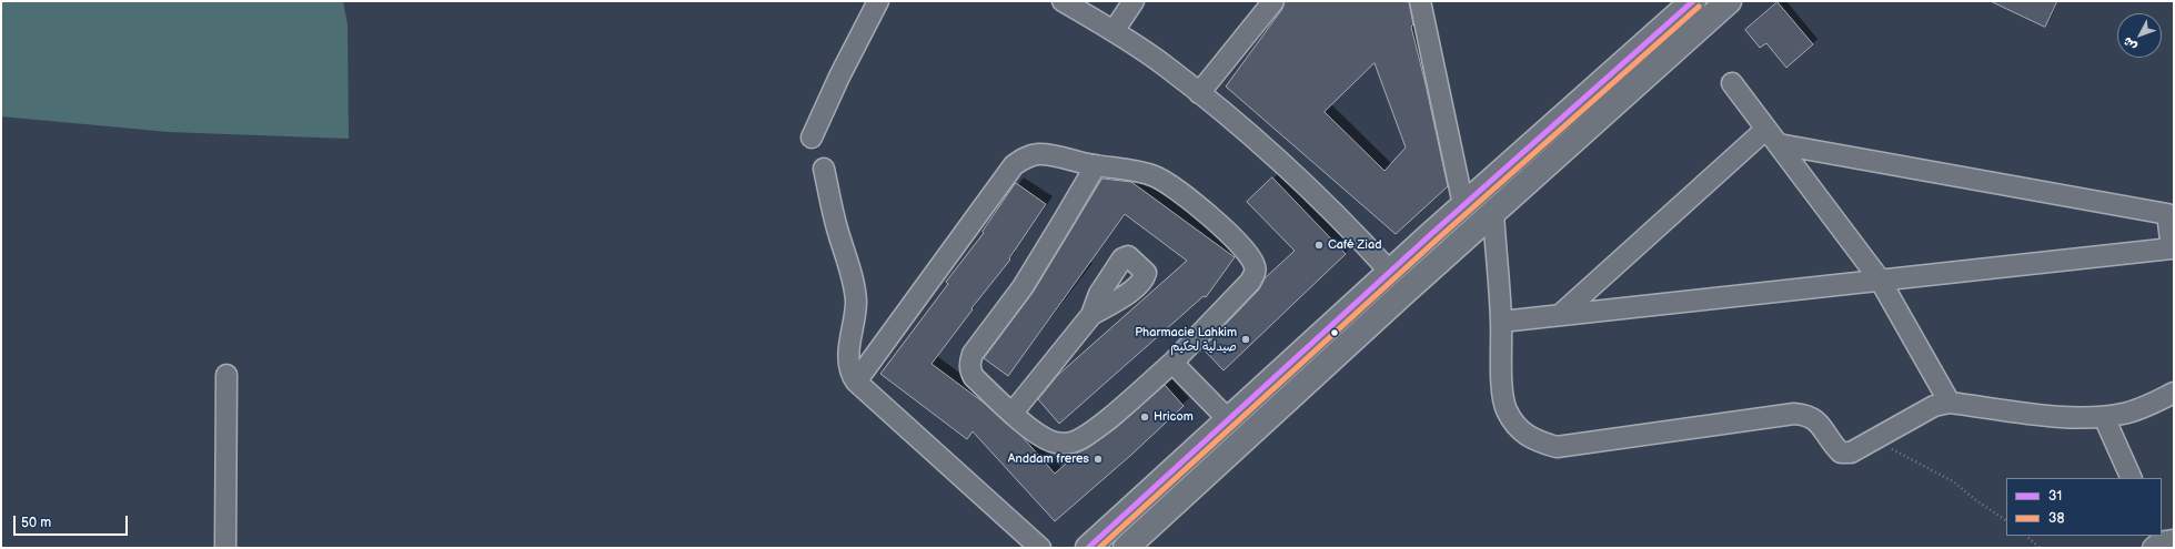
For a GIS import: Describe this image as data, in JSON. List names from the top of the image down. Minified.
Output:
{"places":["Café Ziad","Pharmacie Lahkim صيدلية لحكيم","Hricom","Anddam freres"],"lines":["transit line 31","transit line 38"],"legend":["31","38"],"scale_bar":"50 m","north":"bottom left"}
